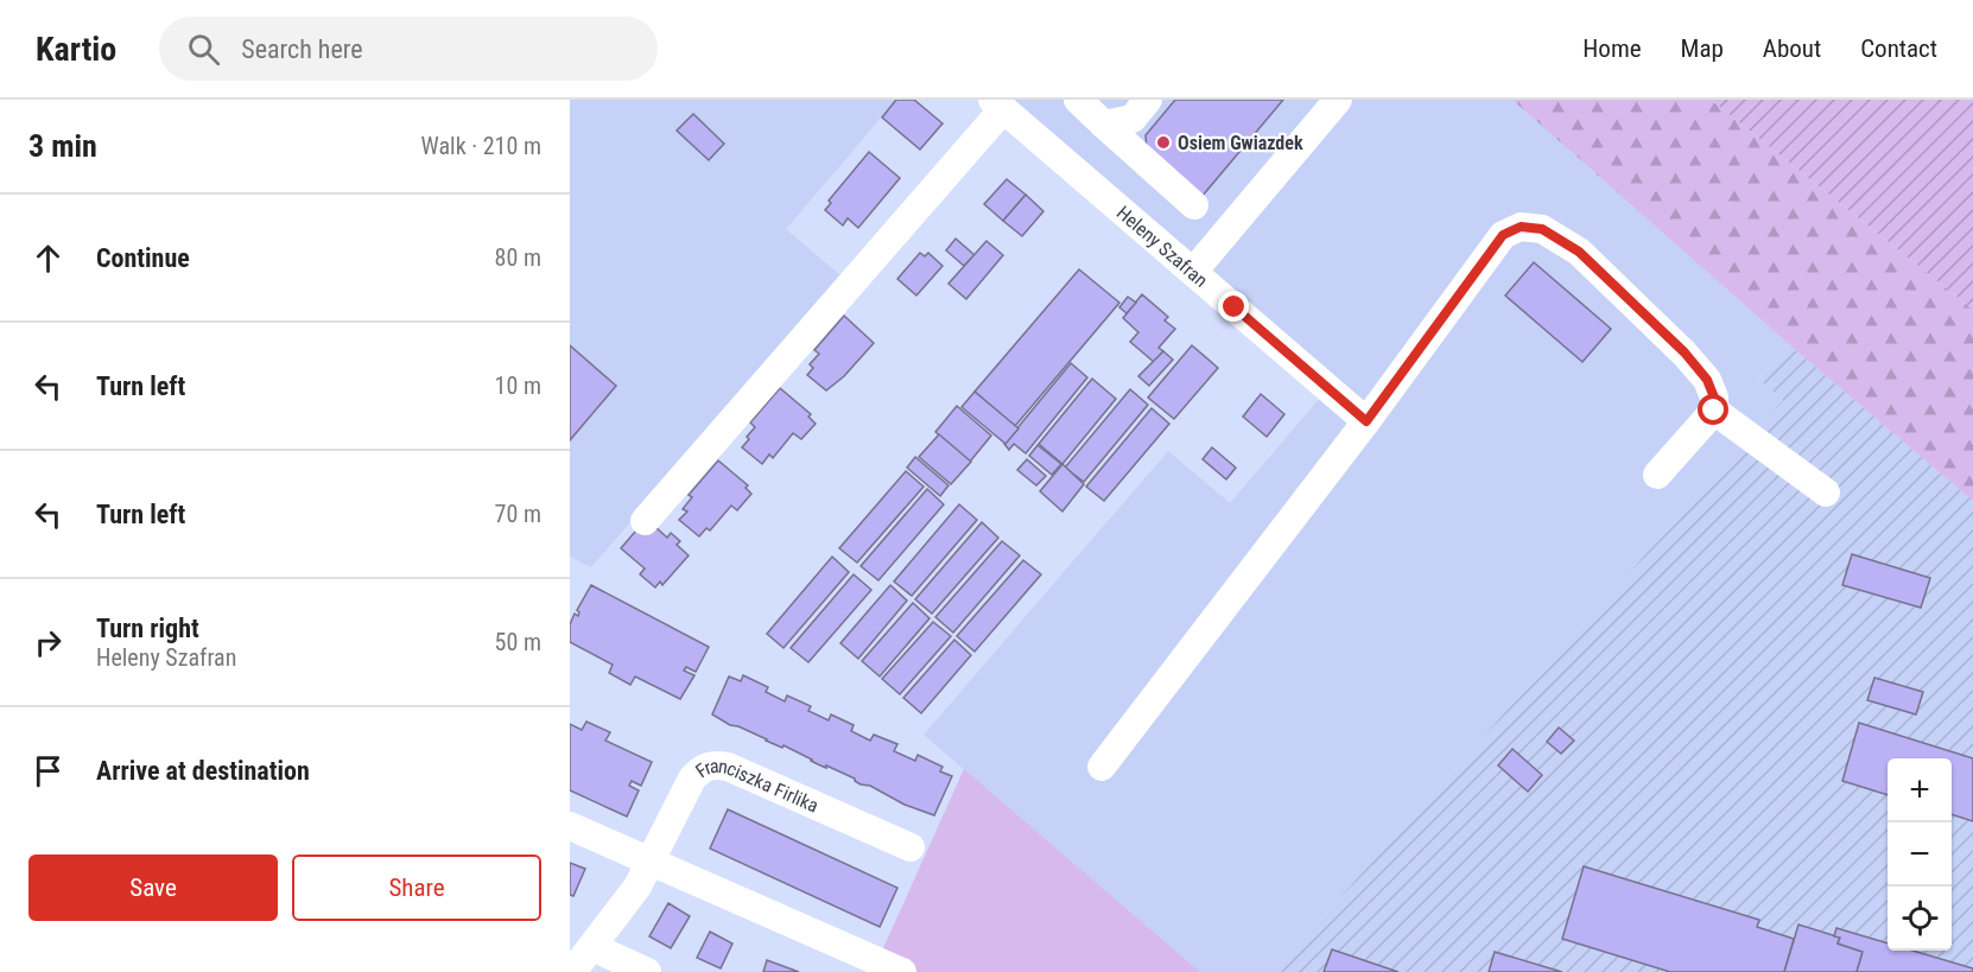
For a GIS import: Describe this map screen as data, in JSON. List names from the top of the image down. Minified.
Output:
{"streets":{"street":["Heleny Szafran","Franciszka Firlika"]},"places":["Osiem Gwiazdek"],"page":{"header":"Kartio","search":"Search here","nav":["Home","Map","About","Contact"],"heading":["3 min","Walk · 210 m"],"list":[["Continue","80 m"],["Turn left","10 m"],["Turn left","70 m"],["Turn right","Heleny Szafran","50 m"],"Arrive at destination"],"map_buttons":["+","−"],"buttons":["Save","Share"]}}
